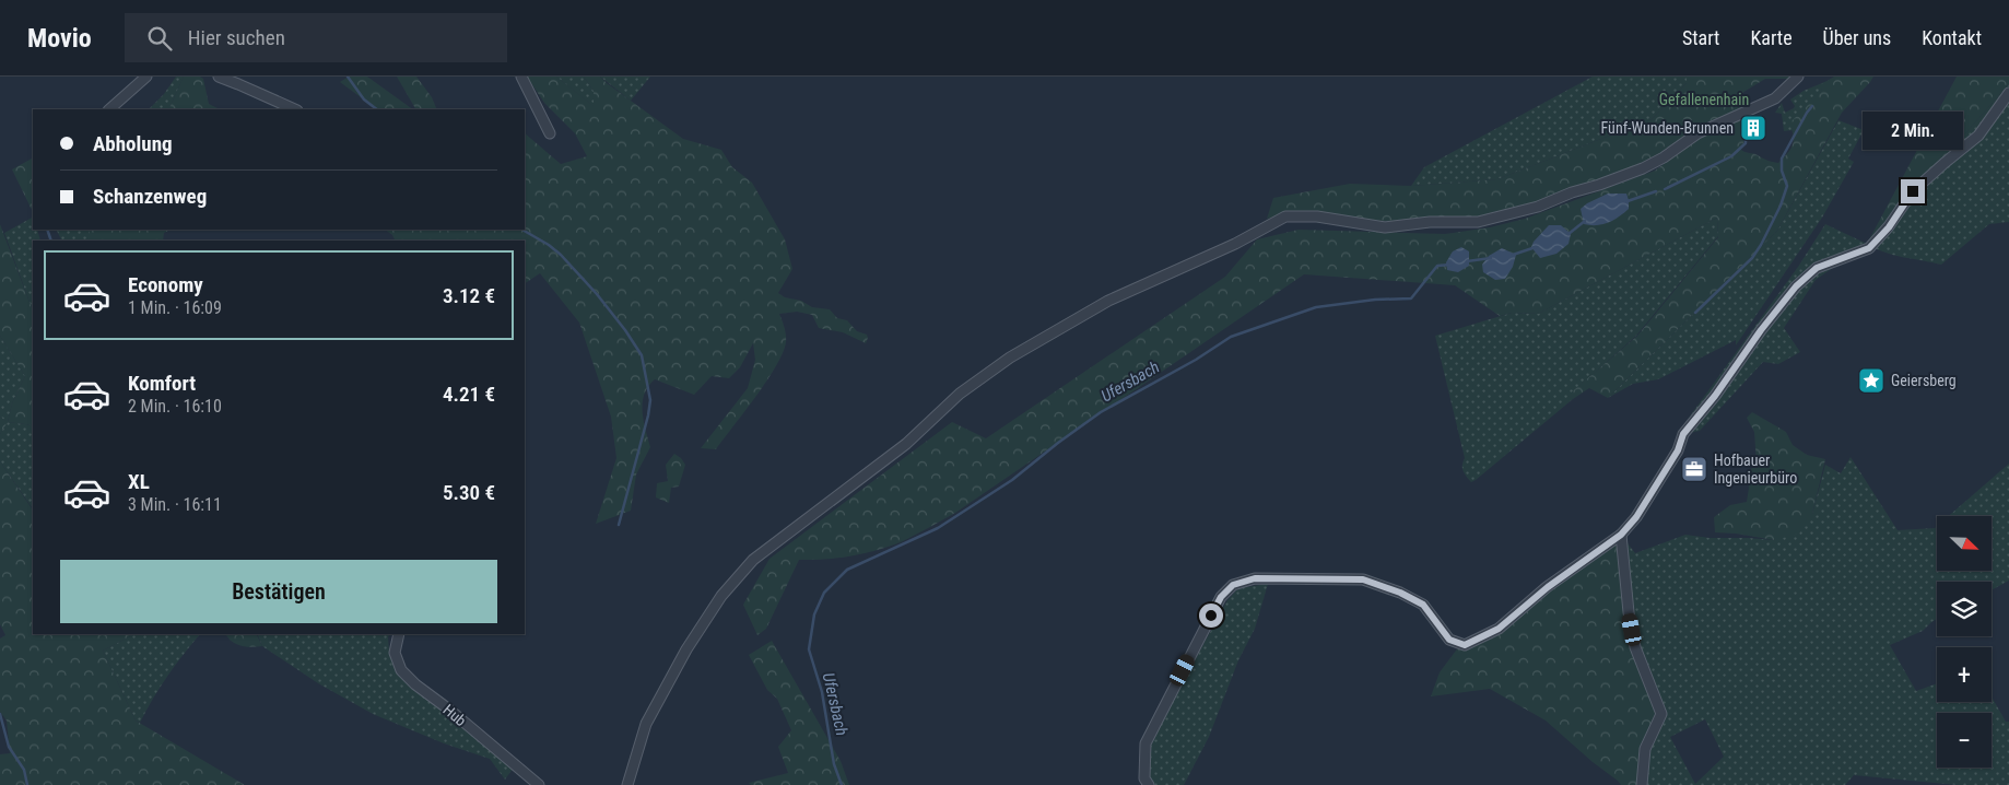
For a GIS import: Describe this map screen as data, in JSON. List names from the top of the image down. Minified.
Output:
{"streets":{"street":["Hub"]},"water":["Ufersbach"],"parks":["Gefallenenhain"],"places":{"building":["Fünf-Wunden-Brunnen"],"place":["Geiersberg"],"office":["Hofbauer Ingenieurbüro"]},"north":"bottom right","page":{"header":"Movio","search":"Hier suchen","nav":["Start","Karte","Über uns","Kontakt"],"banner":["Abholung","Schanzenweg"],"bubble":"2 Min.","list":[{"name":"Economy","note":"1 Min. · 16:09","value":"3.12 €"},{"name":"Komfort","note":"2 Min. · 16:10","value":"4.21 €"},{"name":"XL","note":"3 Min. · 16:11","value":"5.30 €"}],"map_buttons":["+","−"],"buttons":"Bestätigen"}}
